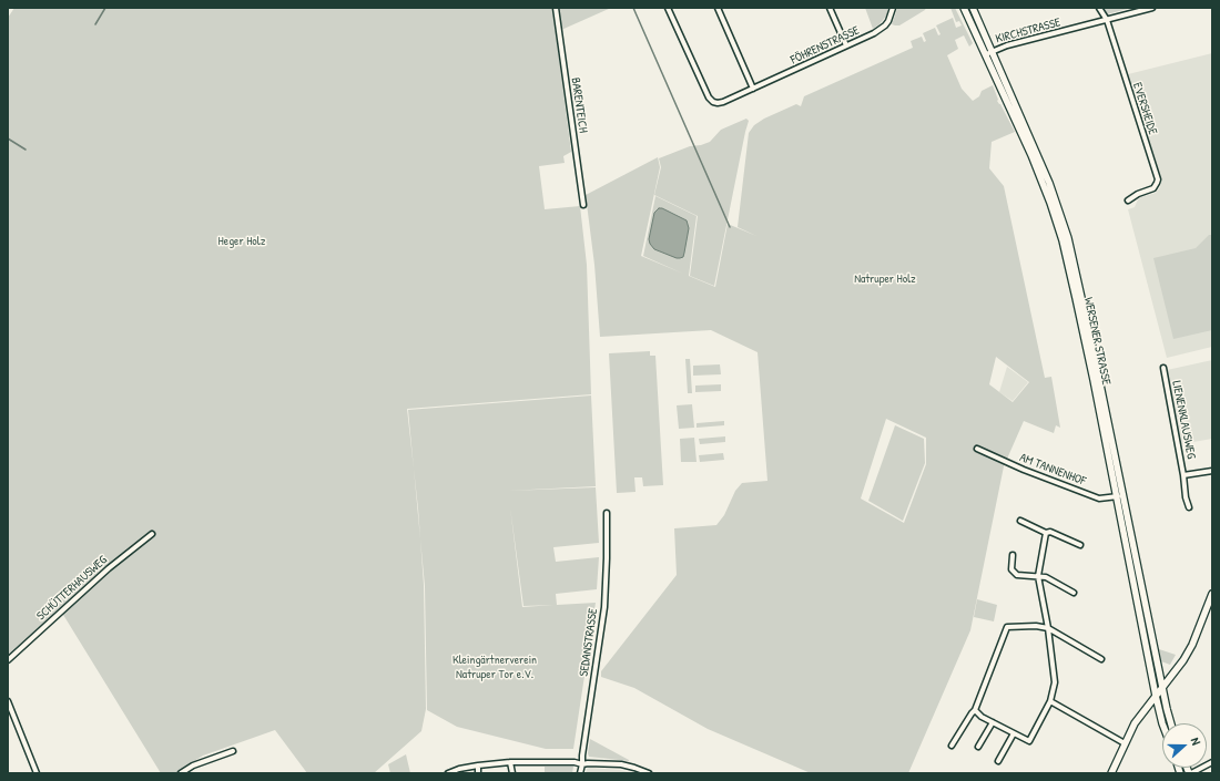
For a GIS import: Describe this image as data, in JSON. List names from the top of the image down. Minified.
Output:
{"streets":{"main road":["WERSENER STRASSE"],"street":["KIRCHSTRASSE","FÖHRENSTRASSE","BARENTEICH","EVERSHEIDE","LIENENKLAUSWEG","AM TANNENHOF","SCHÜTTERHAUSWEG","SEDANSTRASSE"]},"crossings":[["KIRCHSTRASSE","EVERSHEIDE"],["KIRCHSTRASSE","WERSENER STRASSE"],["WERSENER STRASSE","AM TANNENHOF"]],"parks":["Heger Holz","Natruper Holz","Kleingärtnerverein Natruper Tor e.V."],"north":"right"}
